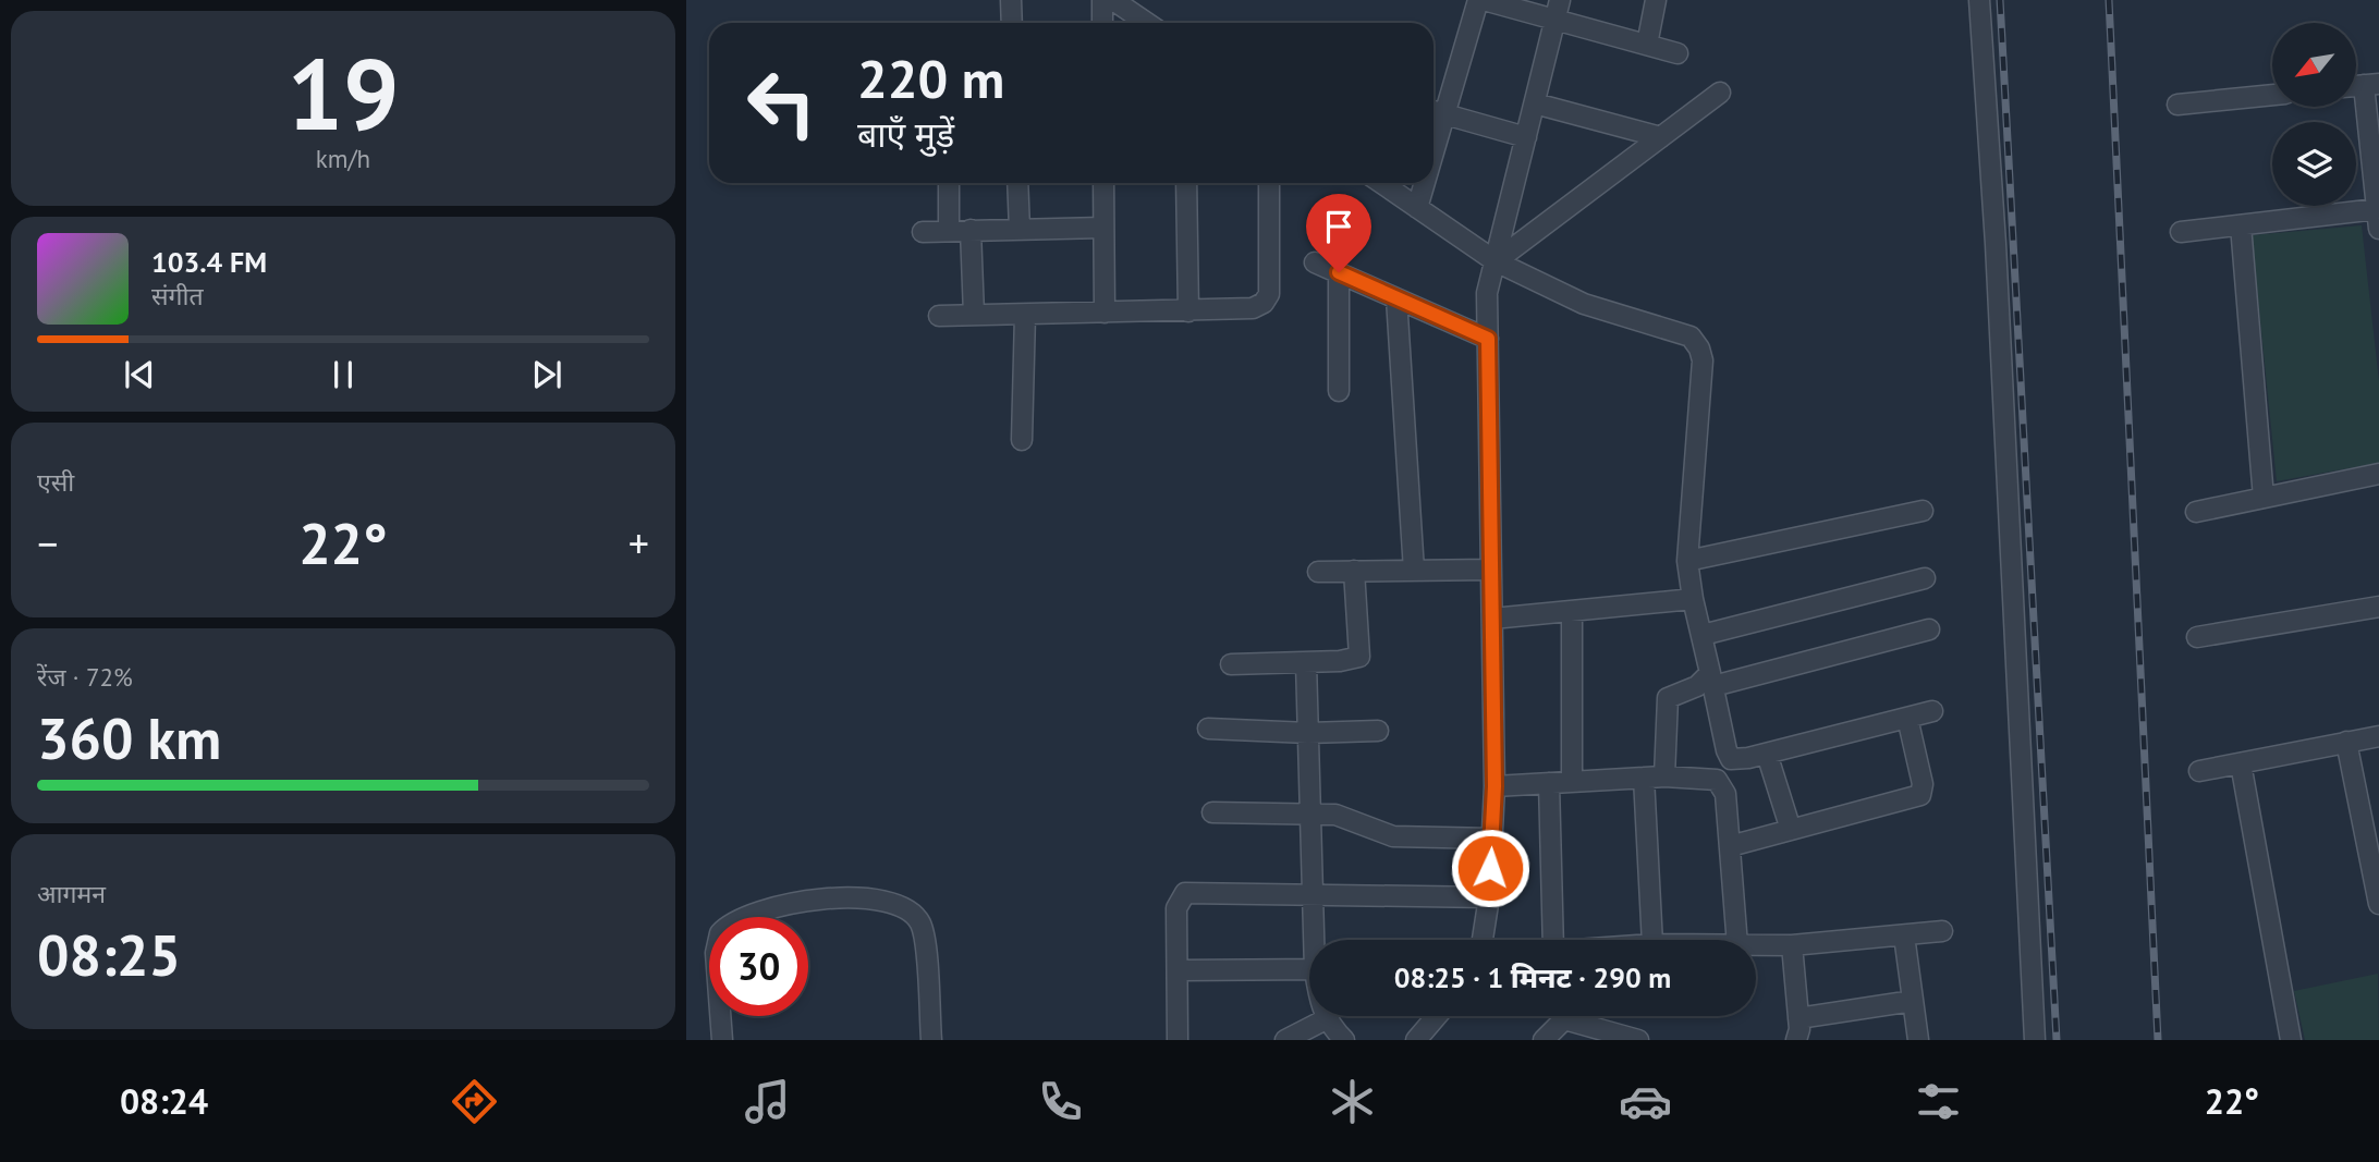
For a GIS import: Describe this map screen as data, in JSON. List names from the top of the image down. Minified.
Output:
{"north":"bottom left","page":{"tile":[["19","km/h"],"एसी",["रेंज · 72%","360 km"],["आगमन","08:25"]],"turn":["220 m","बाएँ मुड़ें"],"song":["103.4 FM","संगीत"],"heat":["−","22°","+"],"limit":"30","trip":"08:25 · 1 मिनट · 290 m","tabs":["08:24","22°"]}}
